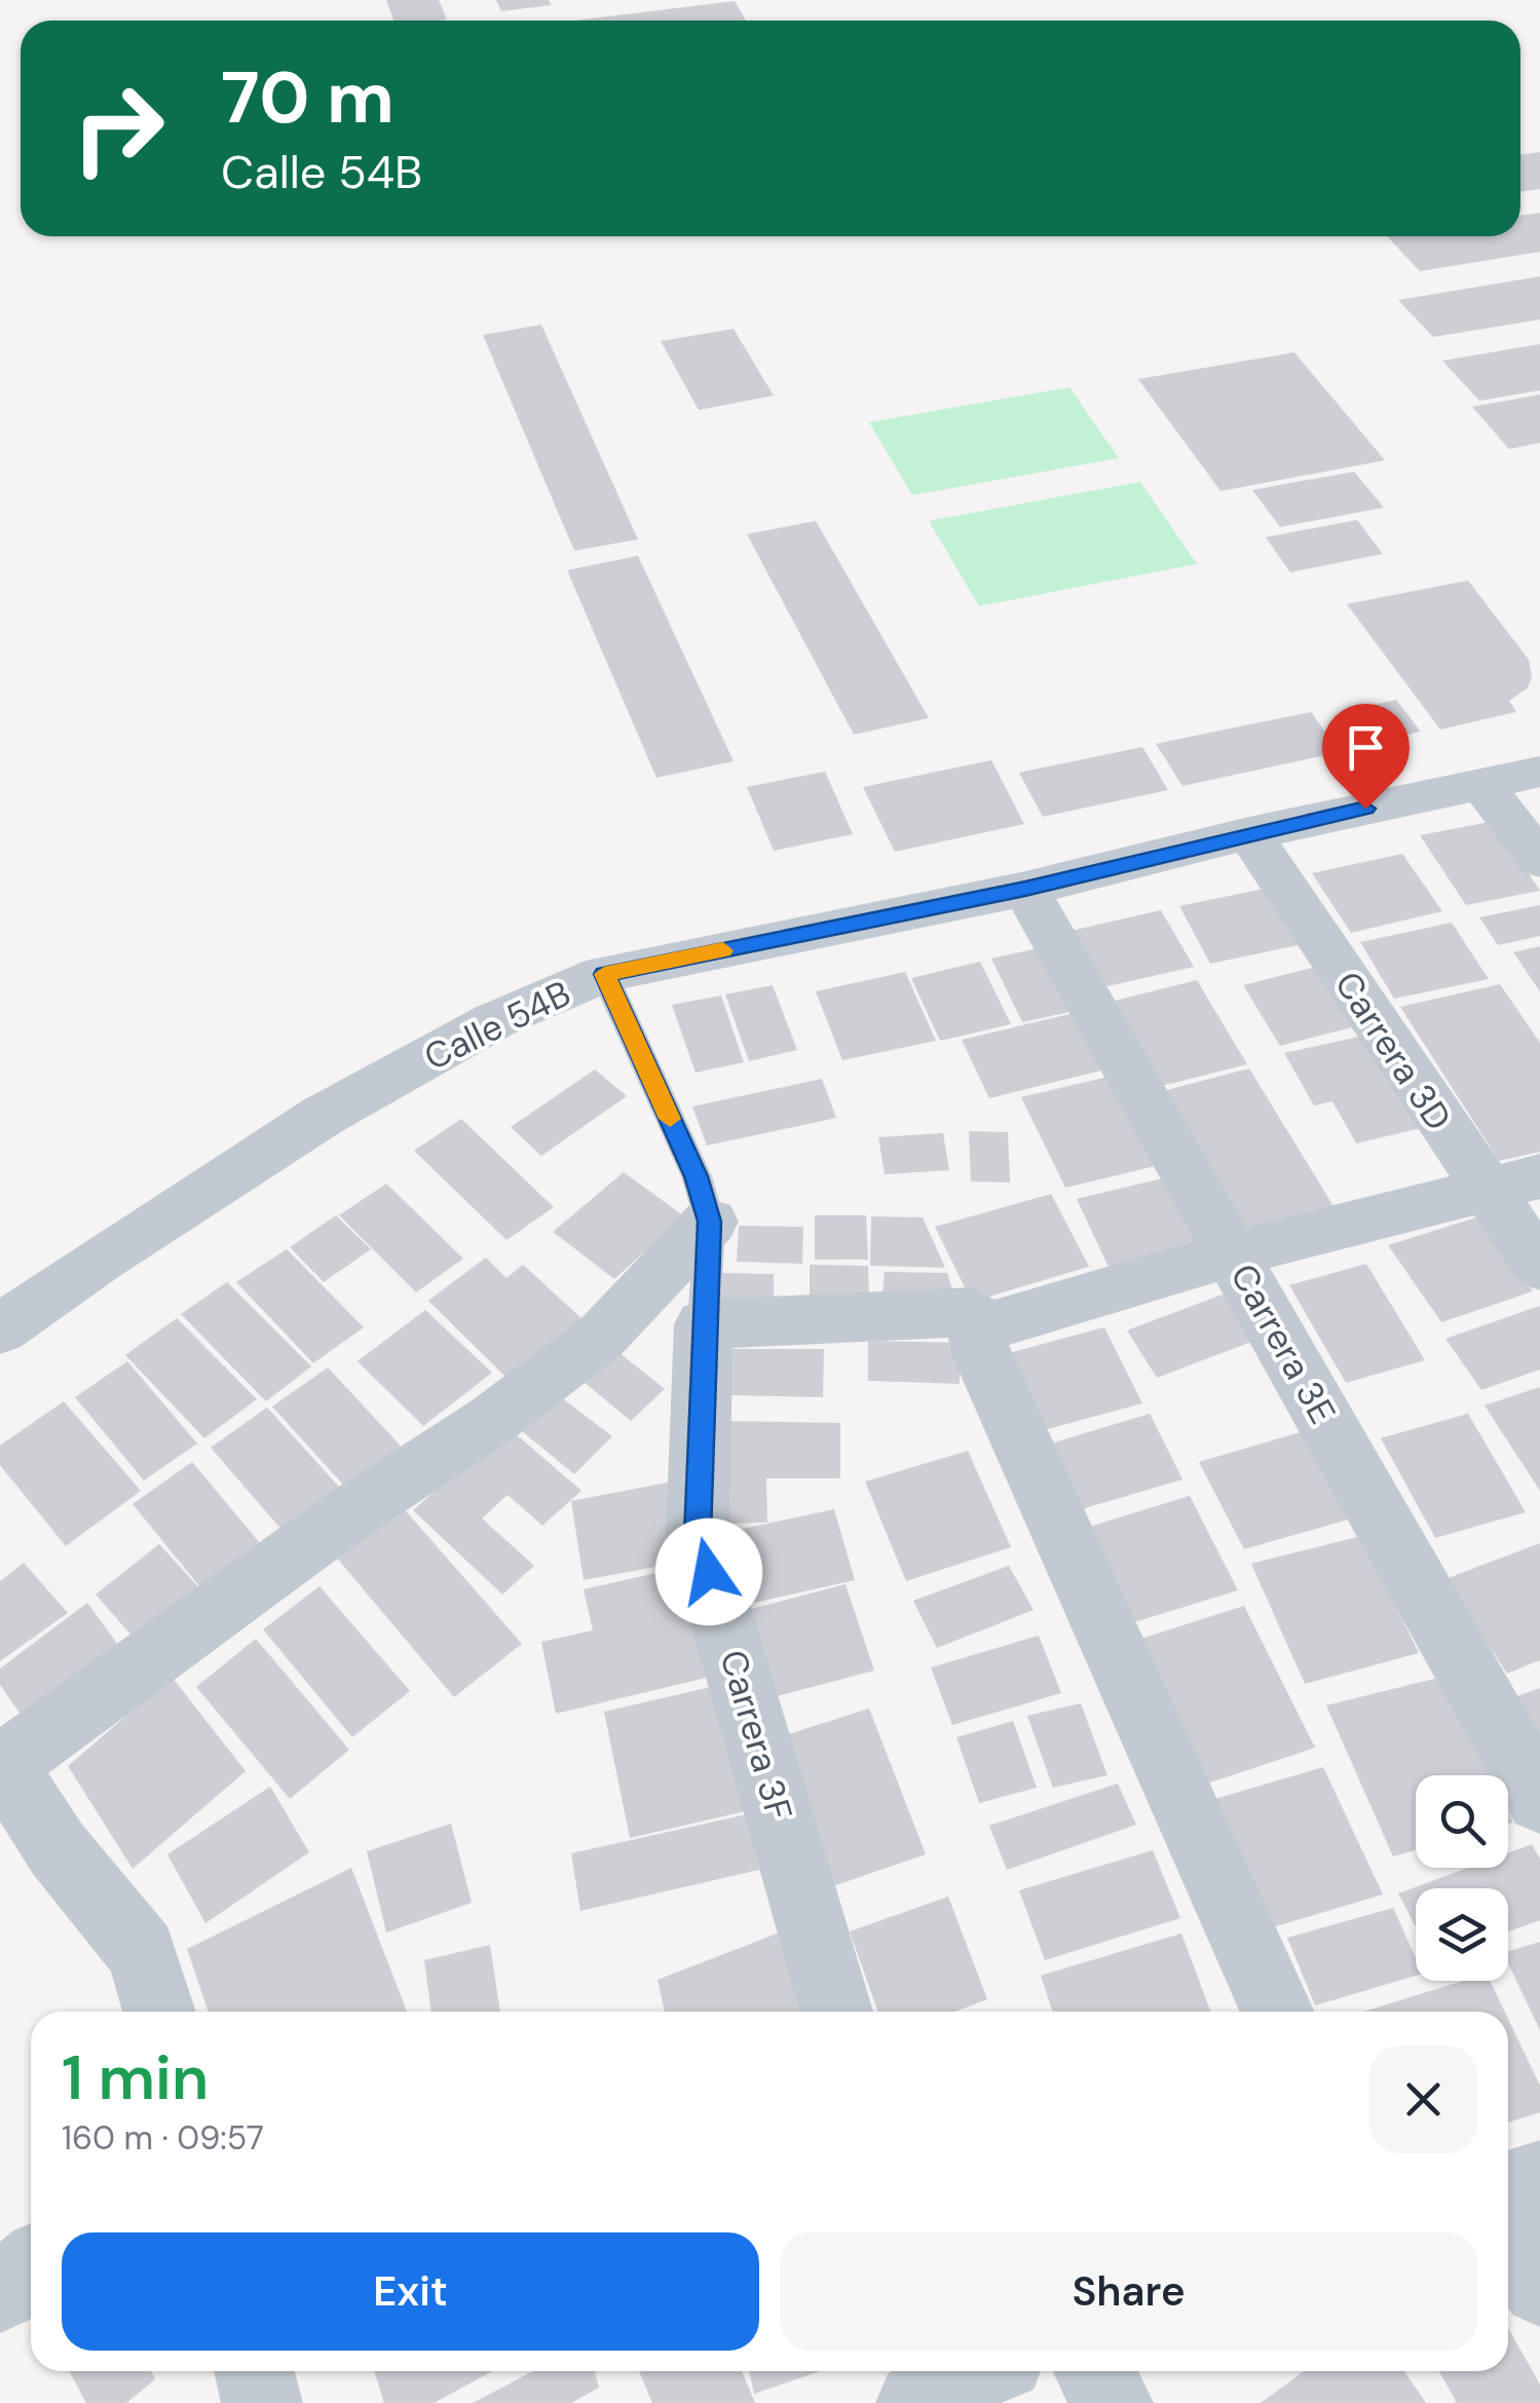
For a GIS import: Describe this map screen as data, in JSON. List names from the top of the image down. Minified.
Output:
{"streets":{"street":["Calle 54B","Carrera 3D","Carrera 3E","Carrera 3F"]},"crossings":[["Calle 54B","Carrera 3D"],["Calle 54B","Carrera 3E"],["Calle 54B","Carrera 3F"]],"page":{"turn":["70 m","Calle 54B"],"heading":["1 min","160 m · 09:57"],"buttons":["Exit","Share"]}}
